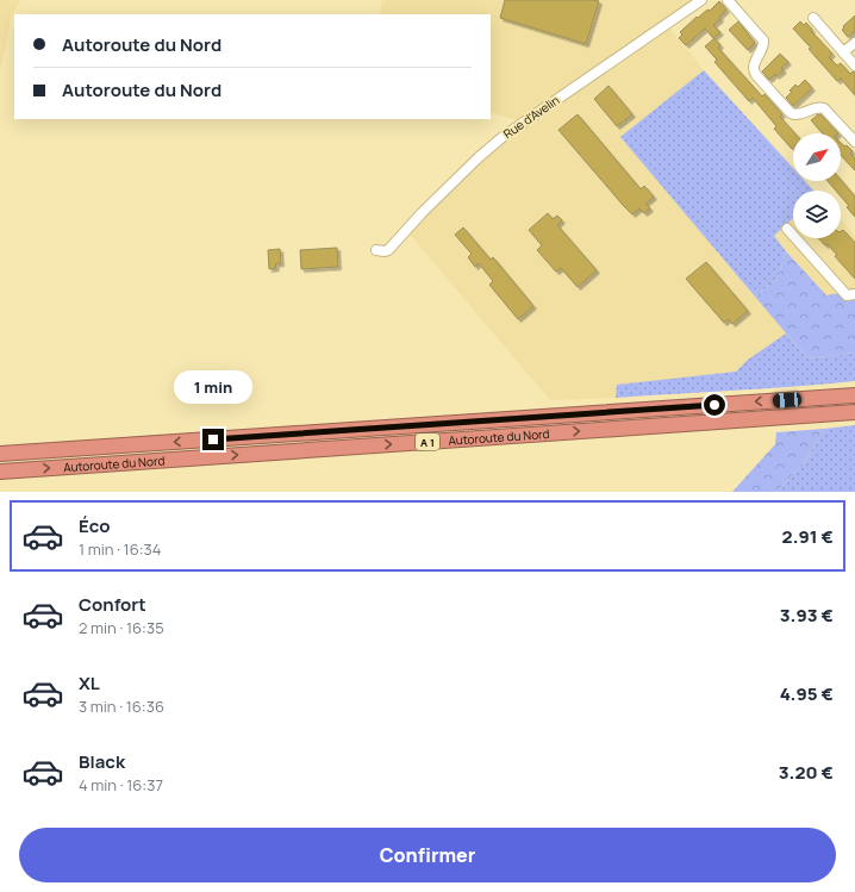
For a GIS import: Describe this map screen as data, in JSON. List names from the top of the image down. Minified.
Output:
{"streets":{"highway":["Autoroute du Nord","A 1"],"street":["Rue d'Avelin"]},"north":"top right","page":{"banner":["Autoroute du Nord","Autoroute du Nord"],"bubble":"1 min","list":[{"name":"Éco","note":"1 min · 16:34","value":"2.91 €"},{"name":"Confort","note":"2 min · 16:35","value":"3.93 €"},{"name":"XL","note":"3 min · 16:36","value":"4.95 €"},{"name":"Black","note":"4 min · 16:37","value":"3.20 €"}],"buttons":"Confirmer"}}
